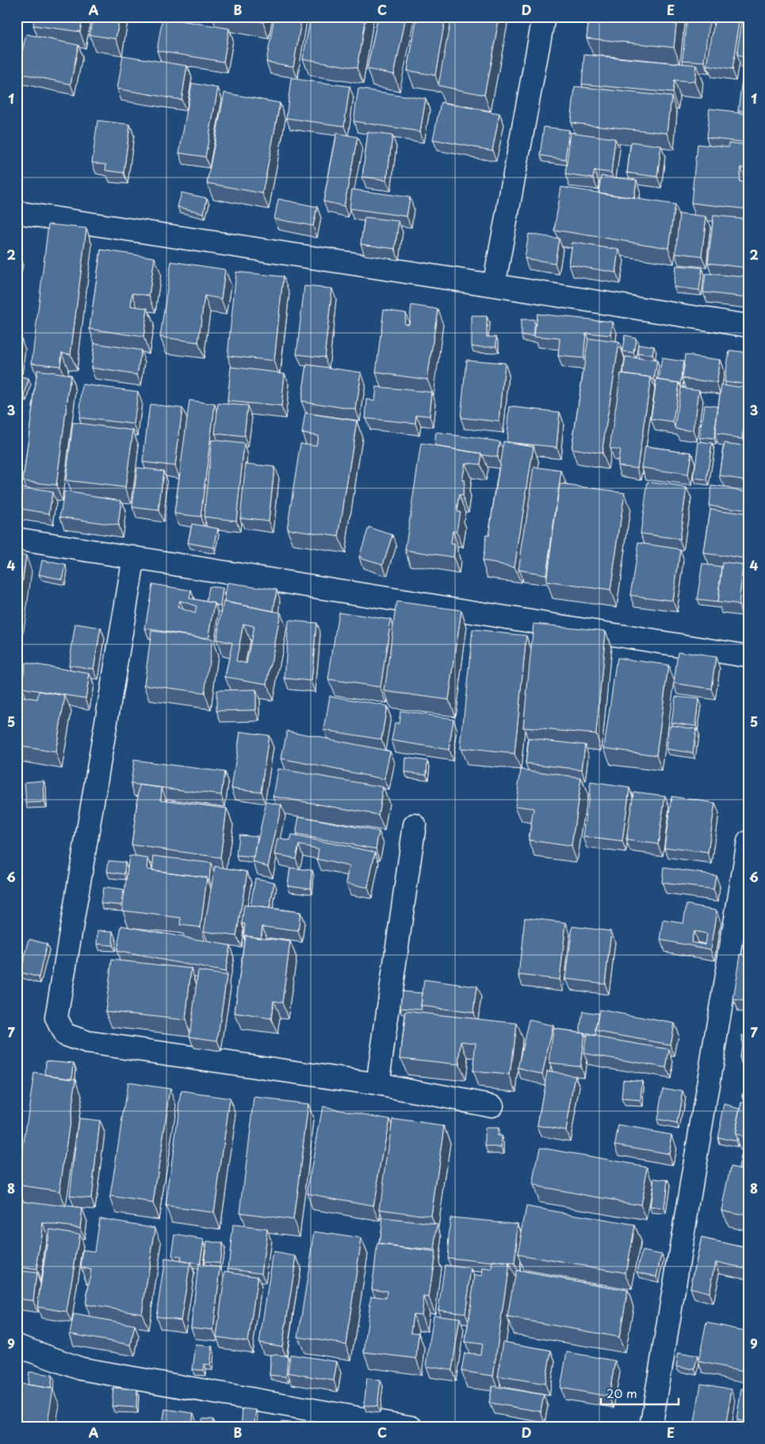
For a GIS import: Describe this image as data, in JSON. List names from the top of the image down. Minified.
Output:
{"scale_bar":"20 m","grid":{"columns":["A","B","C","D","E"],"rows":["1","2","3","4","5","6","7","8","9"]}}
